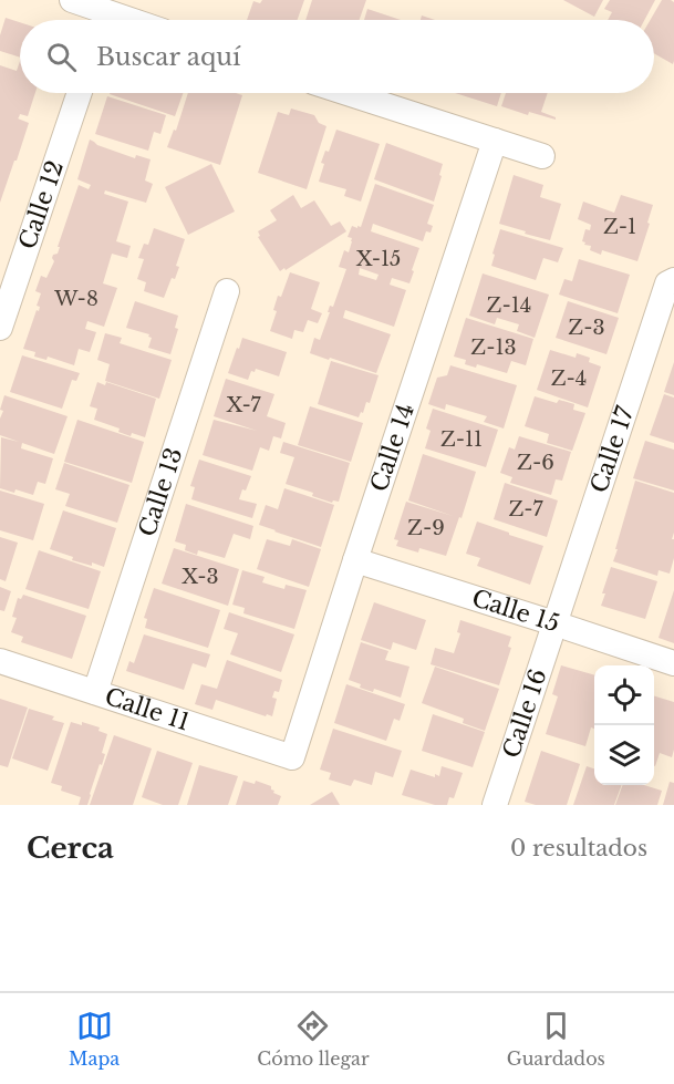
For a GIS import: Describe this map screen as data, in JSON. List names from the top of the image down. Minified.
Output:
{"streets":{"street":["Calle 12","Calle 14","Calle 17","Calle 13","Calle 15","Calle 11","Calle 16"]},"crossings":[["Calle 14","Calle 15"],["Calle 14","Calle 11"],["Calle 17","Calle 15"],["Calle 17","Calle 16"],["Calle 13","Calle 11"],["Calle 15","Calle 16"]],"house_numbers":["Z-1","X-15","W-8","Z-14","Z-3","Z-13","Z-4","X-7","Z-11","Z-6","Z-7","Z-9","X-3"],"page":{"search":"Buscar aquí","heading":["Cerca","0 resultados"],"nav":["Mapa","Cómo llegar","Guardados"]}}
